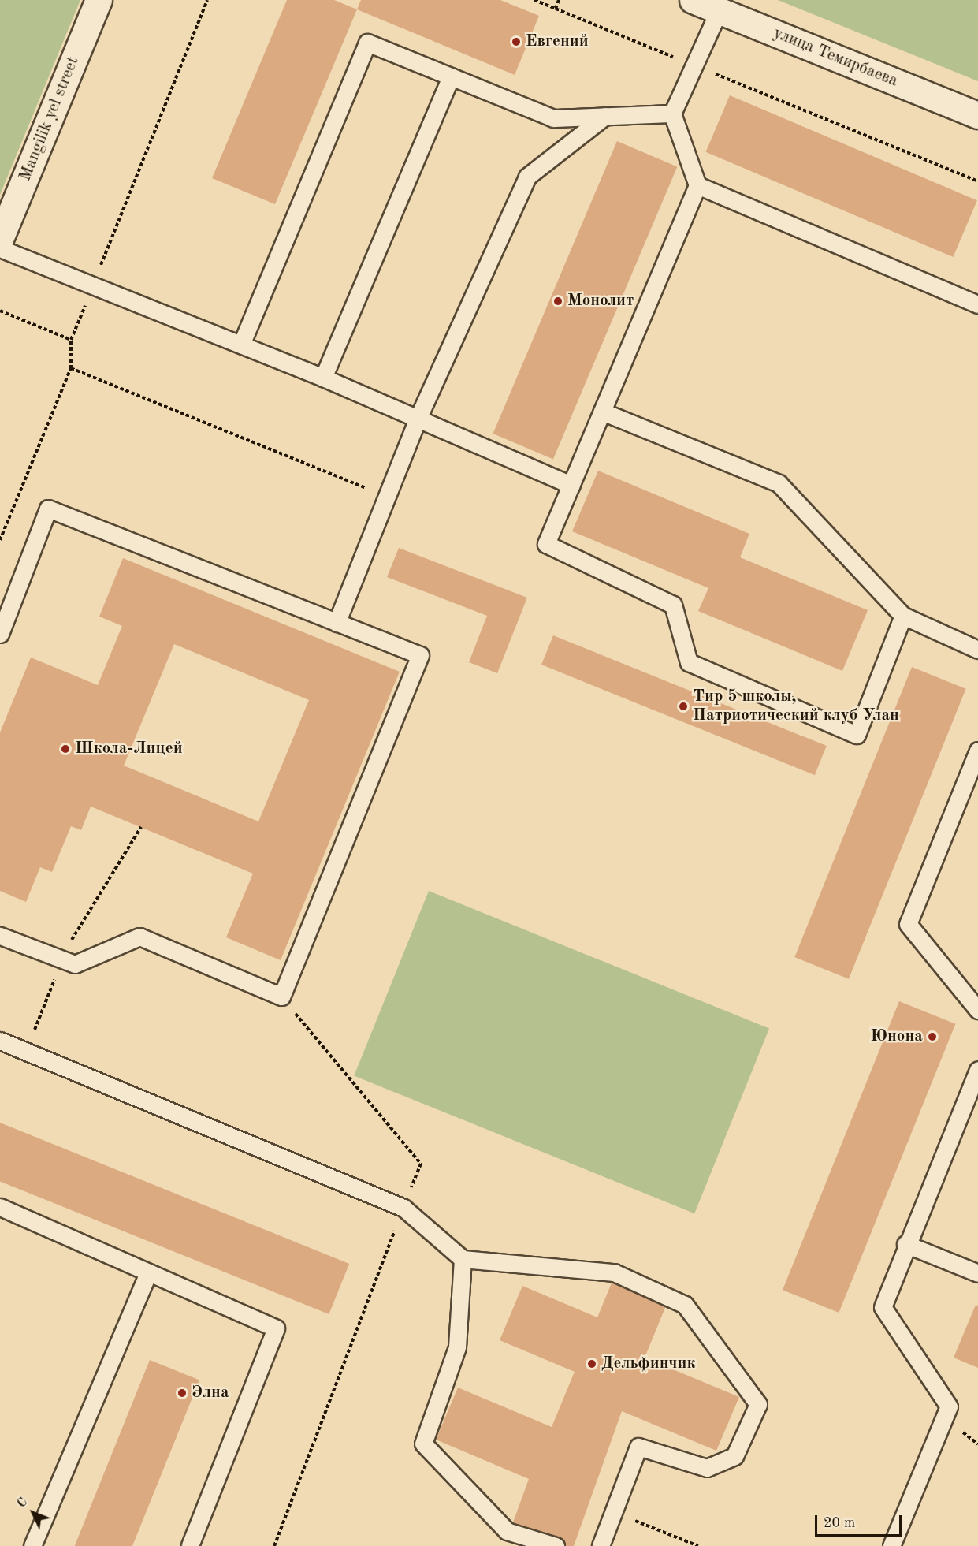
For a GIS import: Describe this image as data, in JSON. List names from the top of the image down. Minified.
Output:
{"streets":{"street":["улица Темирбаева","Mangilik yel street"]},"places":["Евгений","Монолит","Тир 5 школы, Патриотический клуб Улан","Школа-Лицей","Юнона","Дельфинчик","Элна"],"scale_bar":"20 m","north":"top left"}
